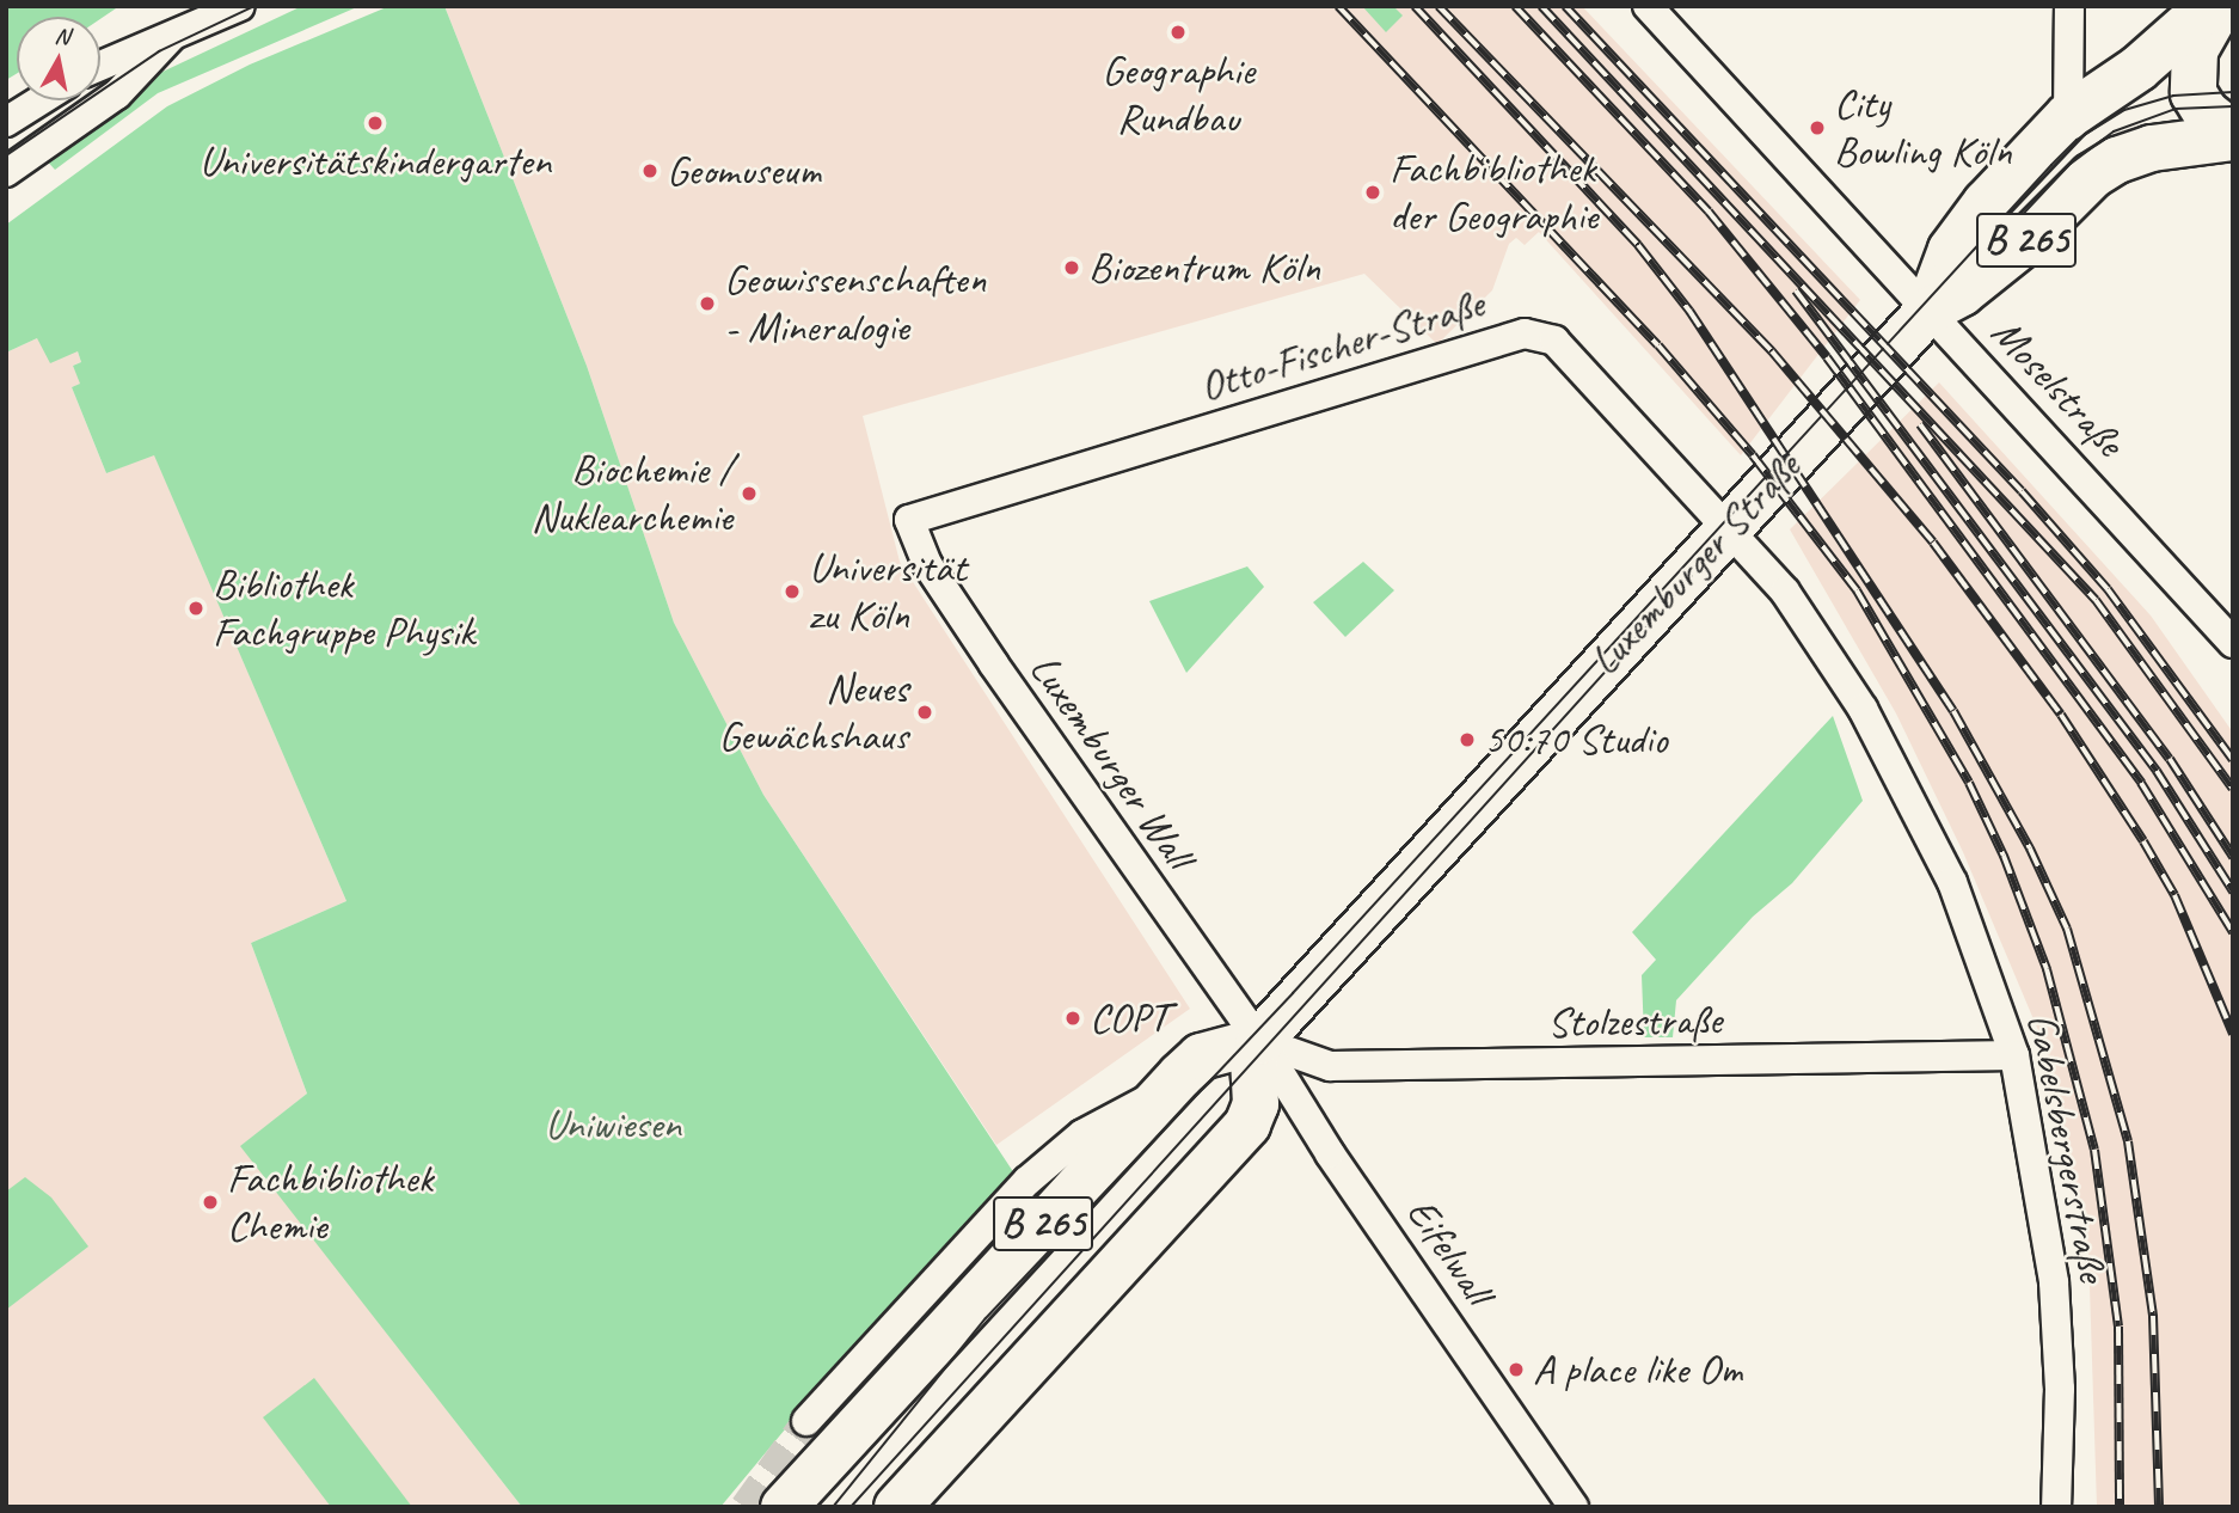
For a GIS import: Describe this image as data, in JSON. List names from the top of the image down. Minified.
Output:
{"streets":{"main road":["B 265","Luxemburger Straße"],"street":["Otto-Fischer-Straße","Moselstraße","Luxemburger Wall","Stolzestraße","Gabelsbergerstraße","Eifelwall"]},"crossings":[["B 265","Luxemburger Straße"],["B 265","Luxemburger Wall"],["B 265","Stolzestraße"],["B 265","Eifelwall"],["Otto-Fischer-Straße","Luxemburger Straße"],["Otto-Fischer-Straße","Luxemburger Wall"],["Otto-Fischer-Straße","Gabelsbergerstraße"],["Moselstraße","Luxemburger Straße"],["Luxemburger Straße","Luxemburger Wall"],["Luxemburger Straße","Stolzestraße"],["Luxemburger Straße","Gabelsbergerstraße"],["Luxemburger Straße","Eifelwall"],["Luxemburger Wall","Stolzestraße"],["Luxemburger Wall","Eifelwall"],["Stolzestraße","Gabelsbergerstraße"],["Stolzestraße","Eifelwall"]],"parks":["Uniwiesen"],"places":["Geographie Rundbau","Universitätskindergarten","City Bowling Köln","Geomuseum","Fachbibliothek der Geographie","Biozentrum Köln","Geowissenschaften - Mineralogie","Biochemie / Nuklearchemie","Universität zu Köln","Bibliothek Fachgruppe Physik","Neues Gewächshaus","50:70 Studio","COPT","Fachbibliothek Chemie","A place like Om"],"north":"top"}
